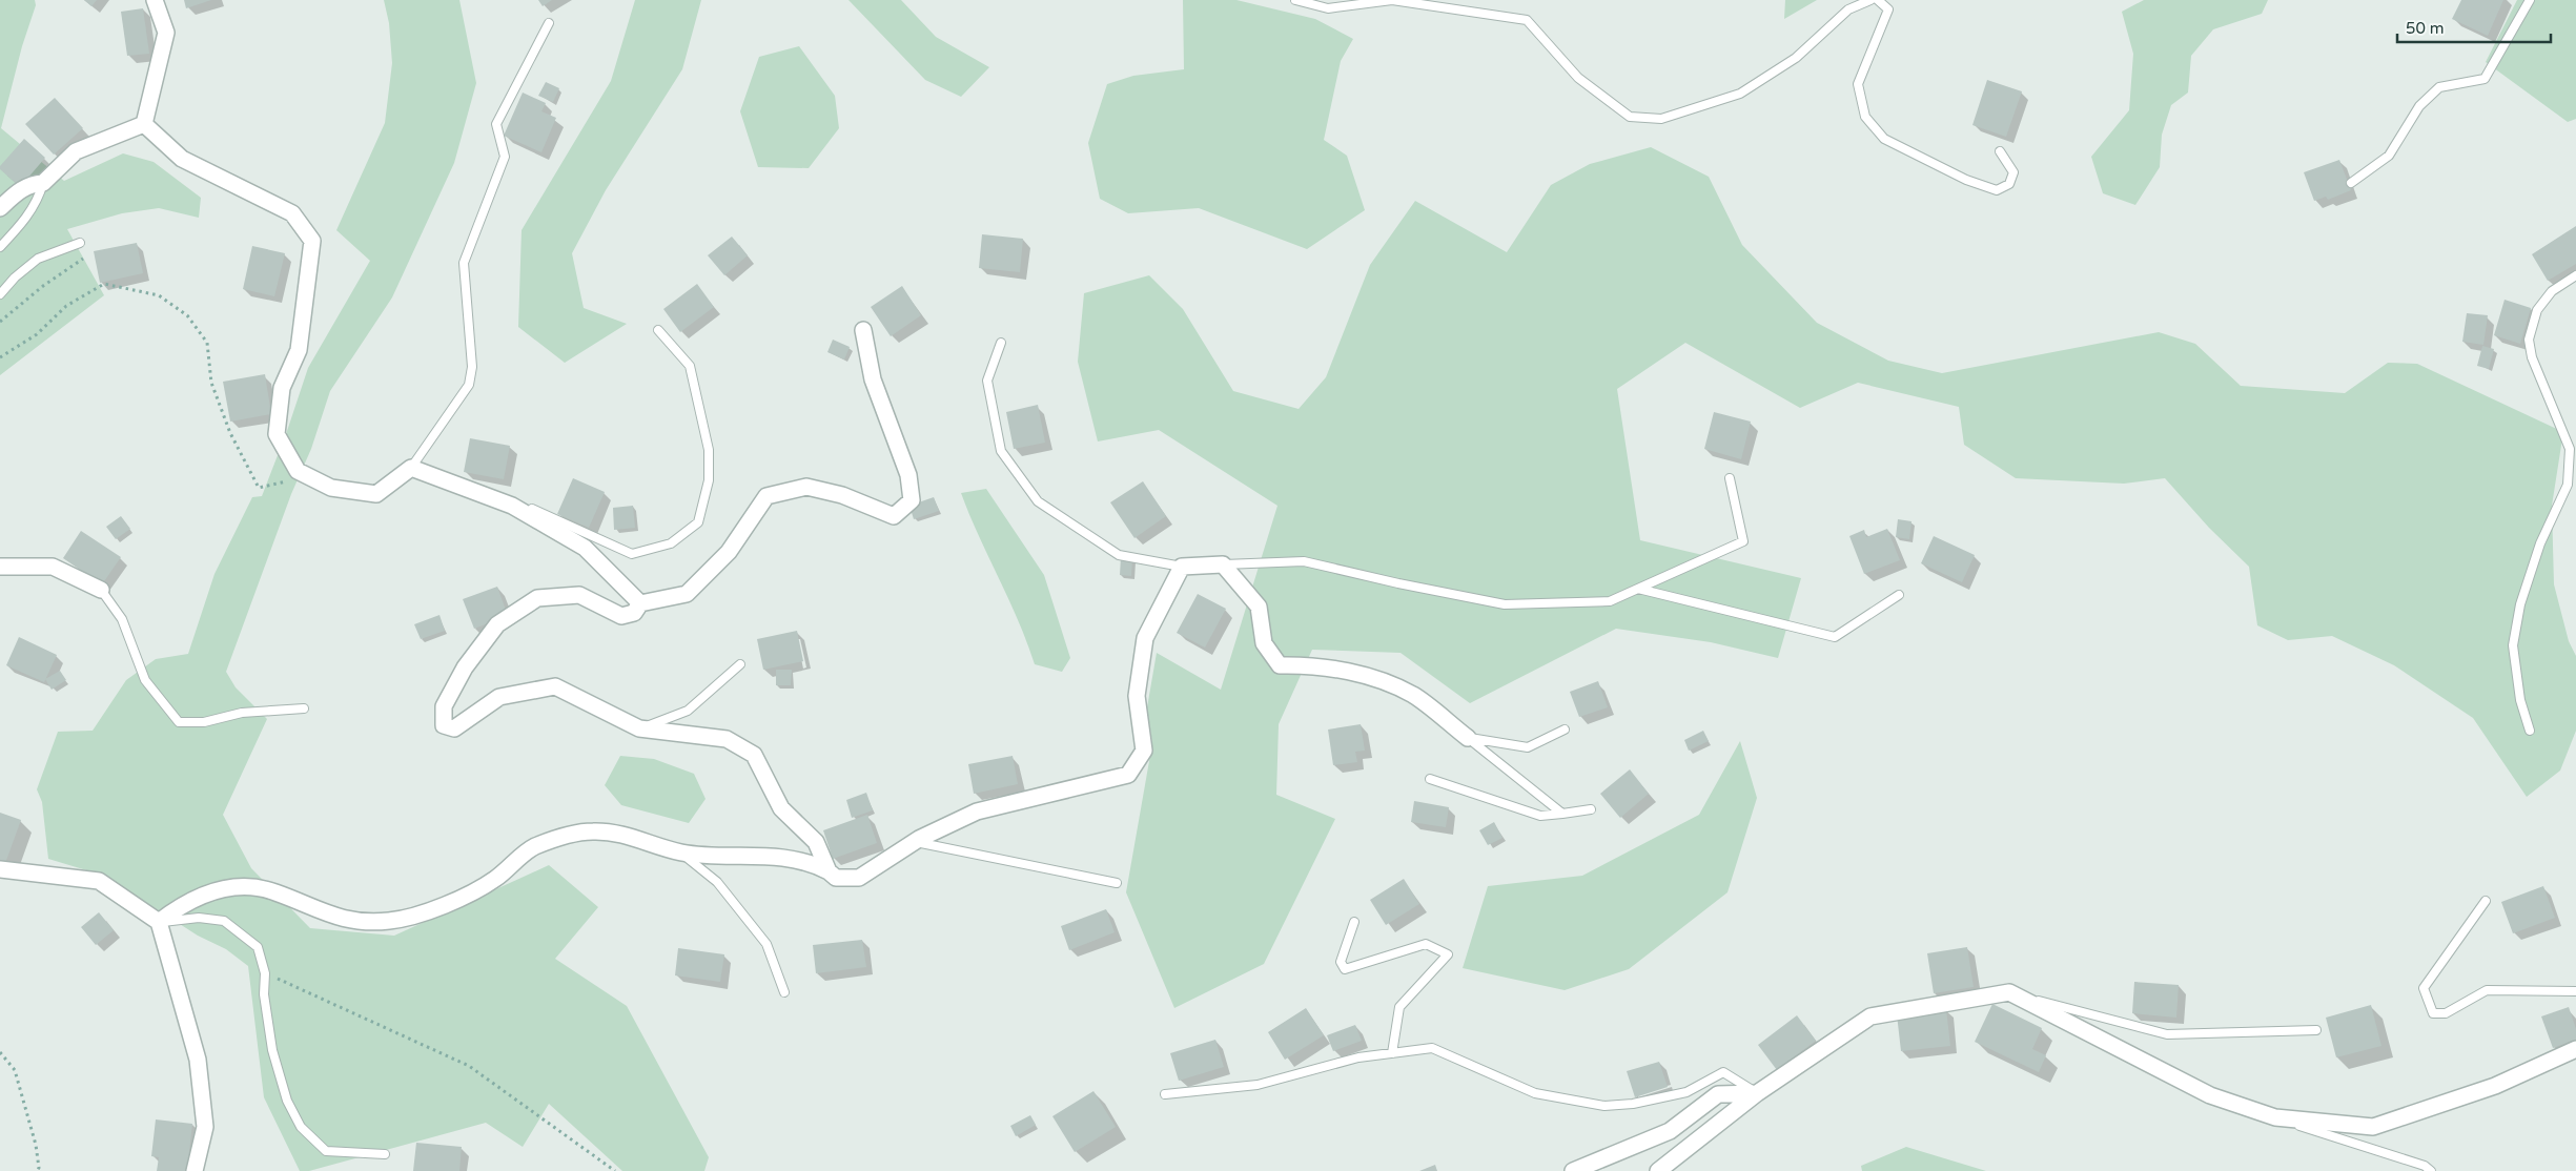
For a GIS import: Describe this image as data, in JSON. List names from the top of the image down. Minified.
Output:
{"scale_bar":"50 m"}
